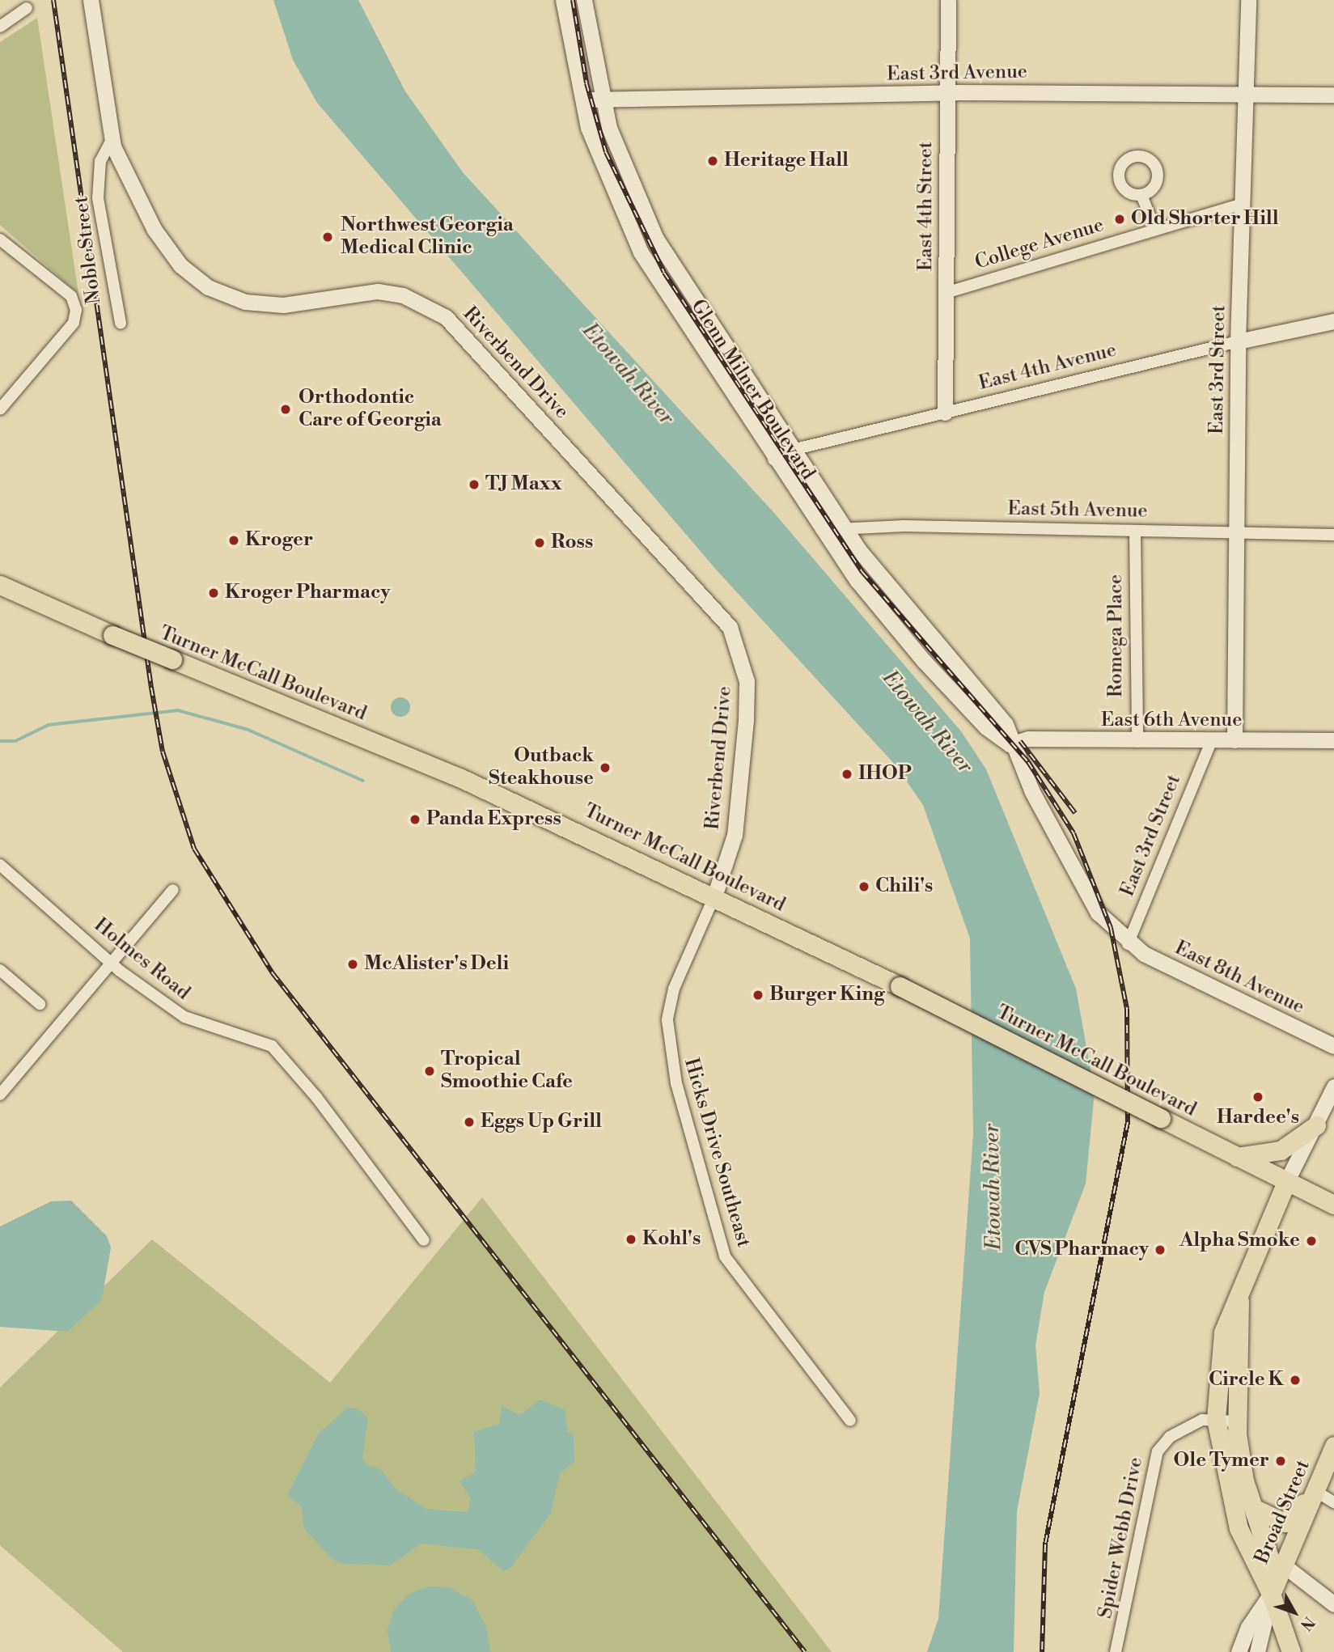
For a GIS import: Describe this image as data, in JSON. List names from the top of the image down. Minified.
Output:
{"streets":{"main road":["Turner McCall Boulevard","Broad Street"],"street":["East 3rd Avenue","East 4th Street","College Avenue","Noble Street","Riverbend Drive","East 4th Avenue","East 3rd Street","Glenn Milner Boulevard","East 5th Avenue","Romega Place","East 6th Avenue","Holmes Road","East 8th Avenue","Hicks Drive Southeast","Spider Webb Drive"]},"crossings":[["East 3rd Avenue","East 4th Street"],["East 3rd Avenue","East 3rd Street"],["East 3rd Avenue","Glenn Milner Boulevard"],["East 4th Street","College Avenue"],["East 4th Street","East 4th Avenue"],["College Avenue","East 3rd Street"],["Noble Street","Riverbend Drive"],["Riverbend Drive","Turner McCall Boulevard"],["Riverbend Drive","Hicks Drive Southeast"],["East 4th Avenue","East 3rd Street"],["East 4th Avenue","Glenn Milner Boulevard"],["East 3rd Street","Glenn Milner Boulevard"],["East 3rd Street","East 5th Avenue"],["East 3rd Street","East 6th Avenue"],["East 3rd Street","East 8th Avenue"],["Glenn Milner Boulevard","East 5th Avenue"],["Glenn Milner Boulevard","East 6th Avenue"],["Glenn Milner Boulevard","East 8th Avenue"],["East 5th Avenue","Romega Place"],["Romega Place","East 6th Avenue"],["Turner McCall Boulevard","Hicks Drive Southeast"]],"water":["Etowah River"],"places":["Heritage Hall","Old Shorter Hill","Northwest Georgia Medical Clinic","Orthodontic Care of Georgia","TJ Maxx","Kroger","Ross","Kroger Pharmacy","Outback Steakhouse","IHOP","Panda Express","Chili's","McAlister's Deli","Burger King","Tropical Smoothie Cafe","Hardee's","Eggs Up Grill","Kohl's","Alpha Smoke","CVS Pharmacy","Circle K","Ole Tymer"],"north":"bottom right"}
